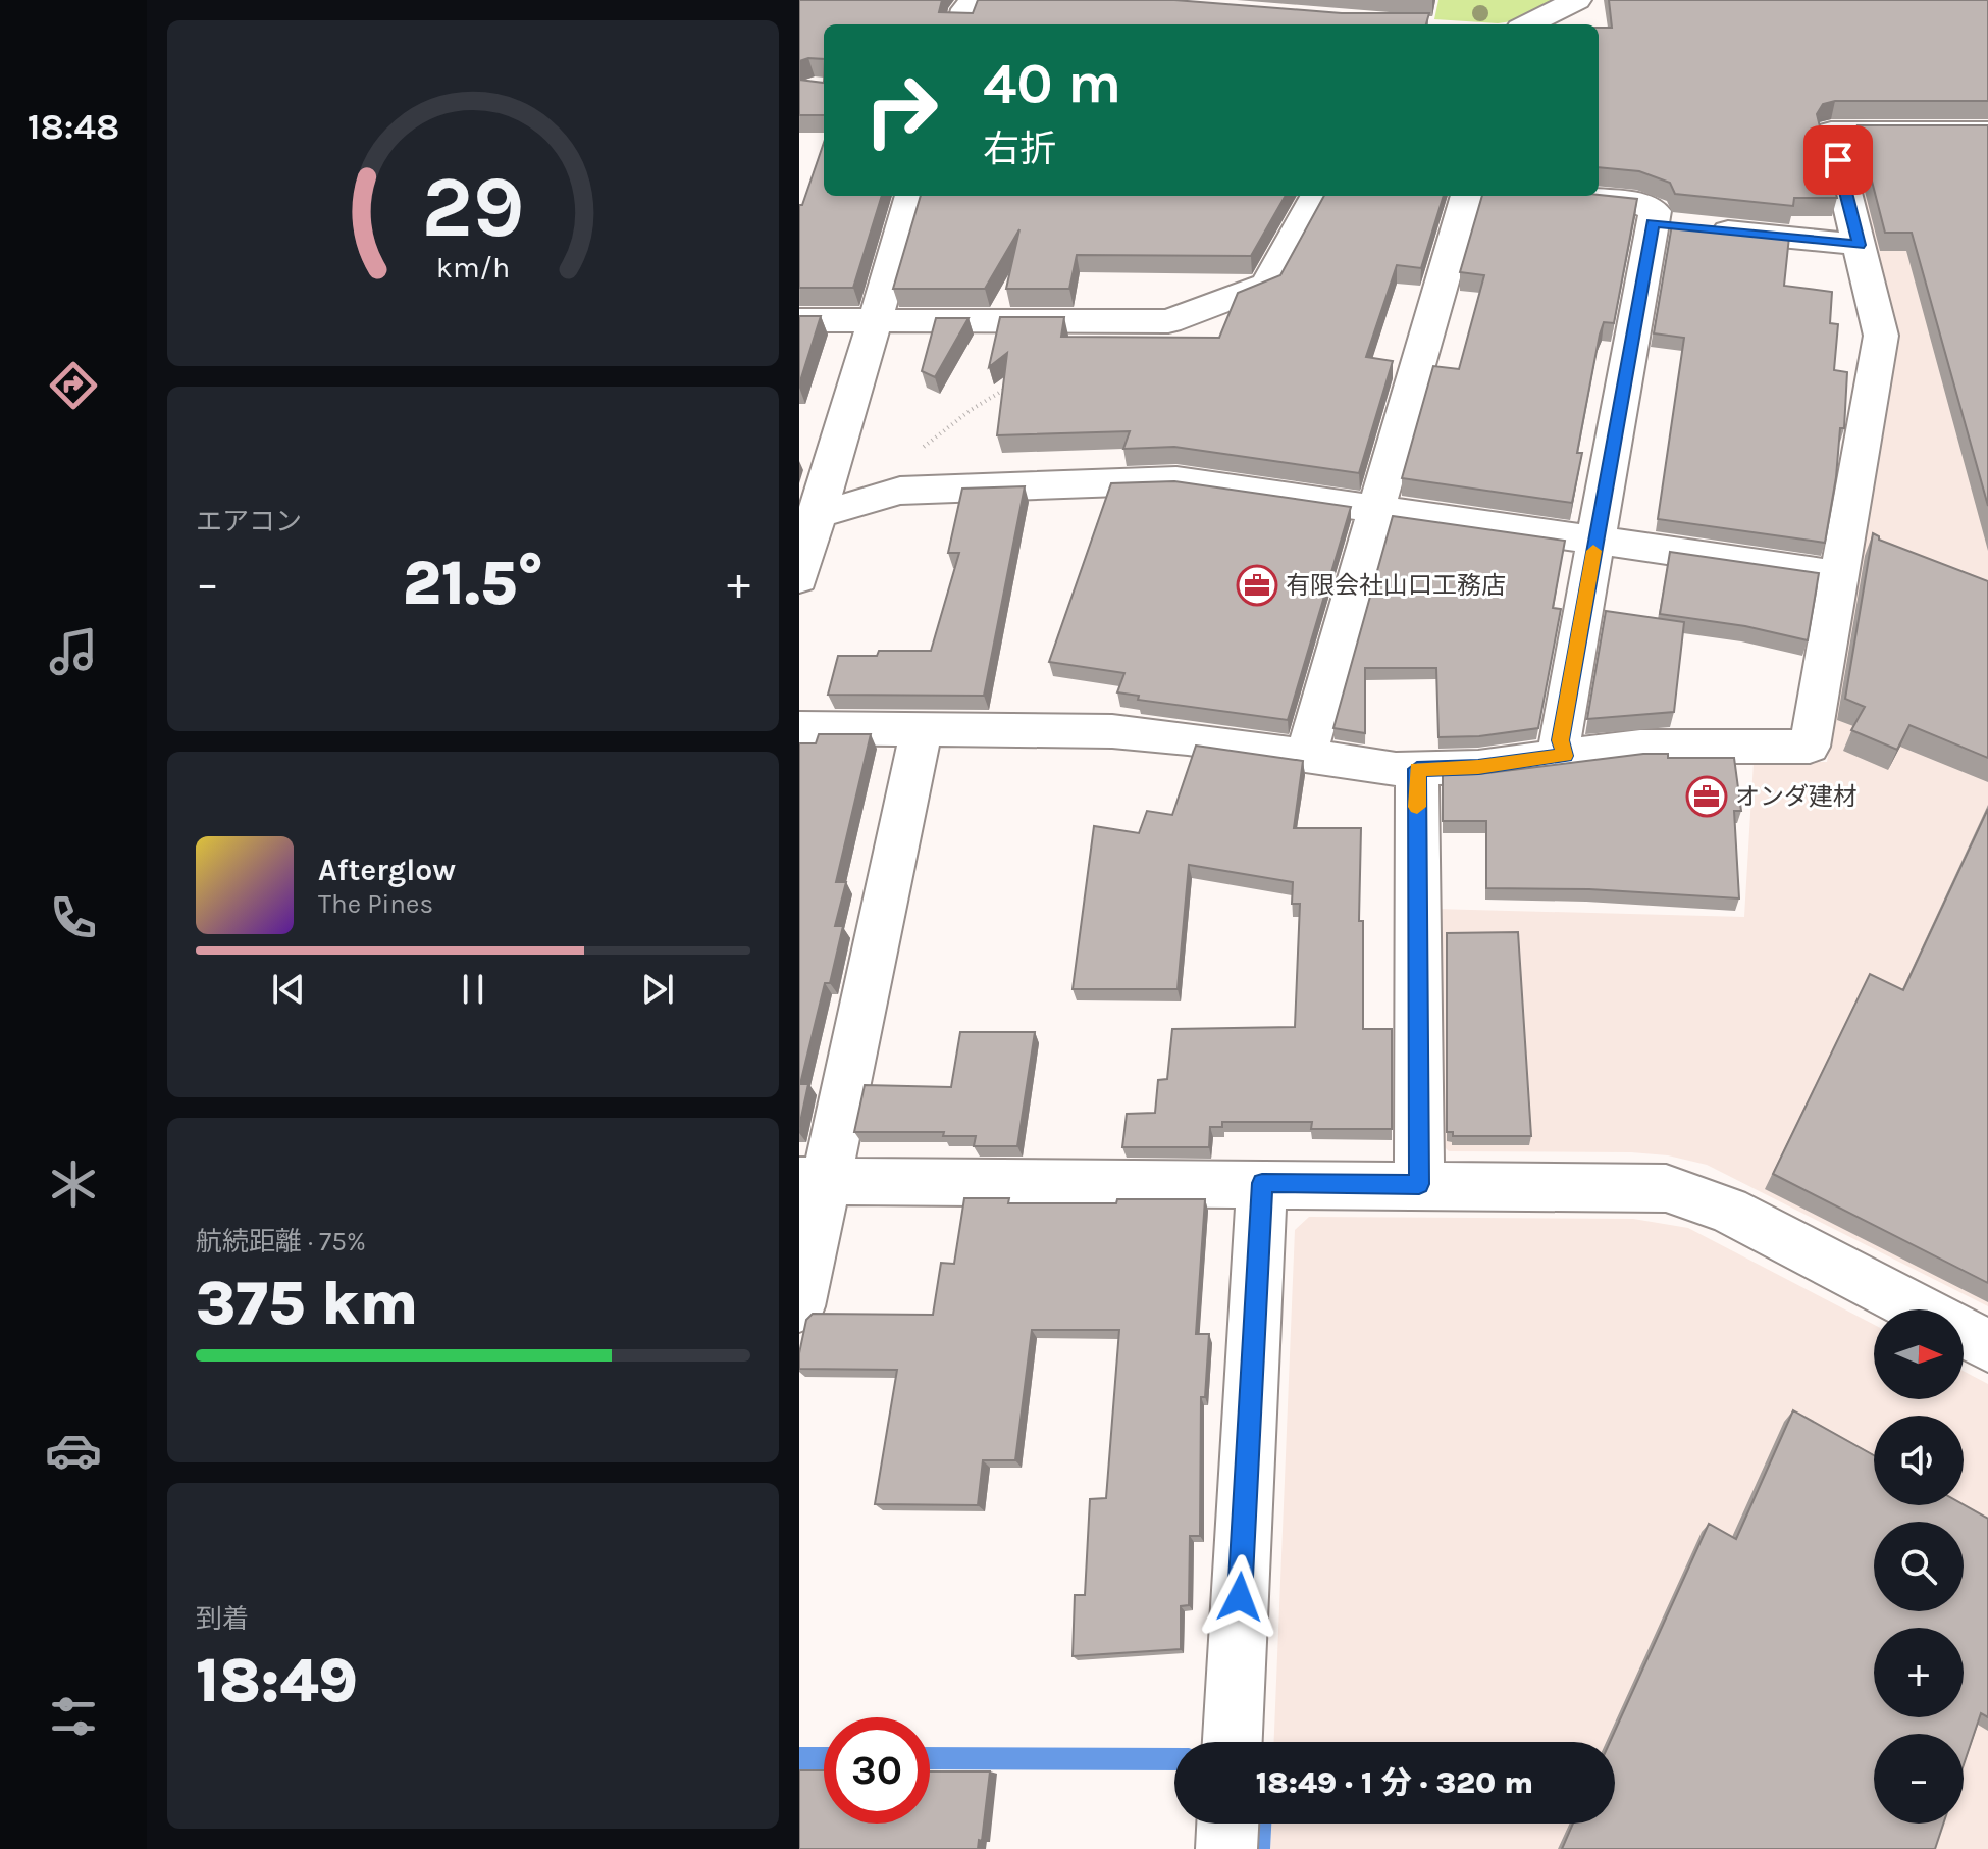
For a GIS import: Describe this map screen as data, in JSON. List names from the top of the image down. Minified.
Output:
{"places":{"office":["有限会社山口工務店","オンダ建材"]},"north":"right","page":{"tabs":"18:48","turn":["40 m","右折"],"tile":["エアコン",["航続距離 · 75%","375 km"],["到着","18:49"]],"heat":["−","21.5°","+"],"song":["Afterglow","The Pines"],"map_buttons":["+","−"],"limit":"30","trip":"18:49 · 1 分 · 320 m","gauge":["29","km/h"]}}
